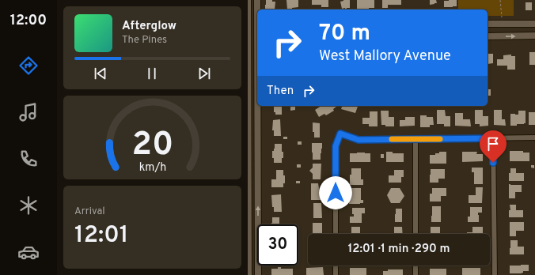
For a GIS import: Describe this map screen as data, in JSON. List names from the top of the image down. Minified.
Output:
{"page":{"tabs":"12:00","turn":["70 m","West Mallory Avenue"],"song":["Afterglow","The Pines"],"then":"Then","tile":["Arrival","12:01"],"limit":"30","trip":"12:01 · 1 min · 290 m","gauge":["20","km/h"]}}
